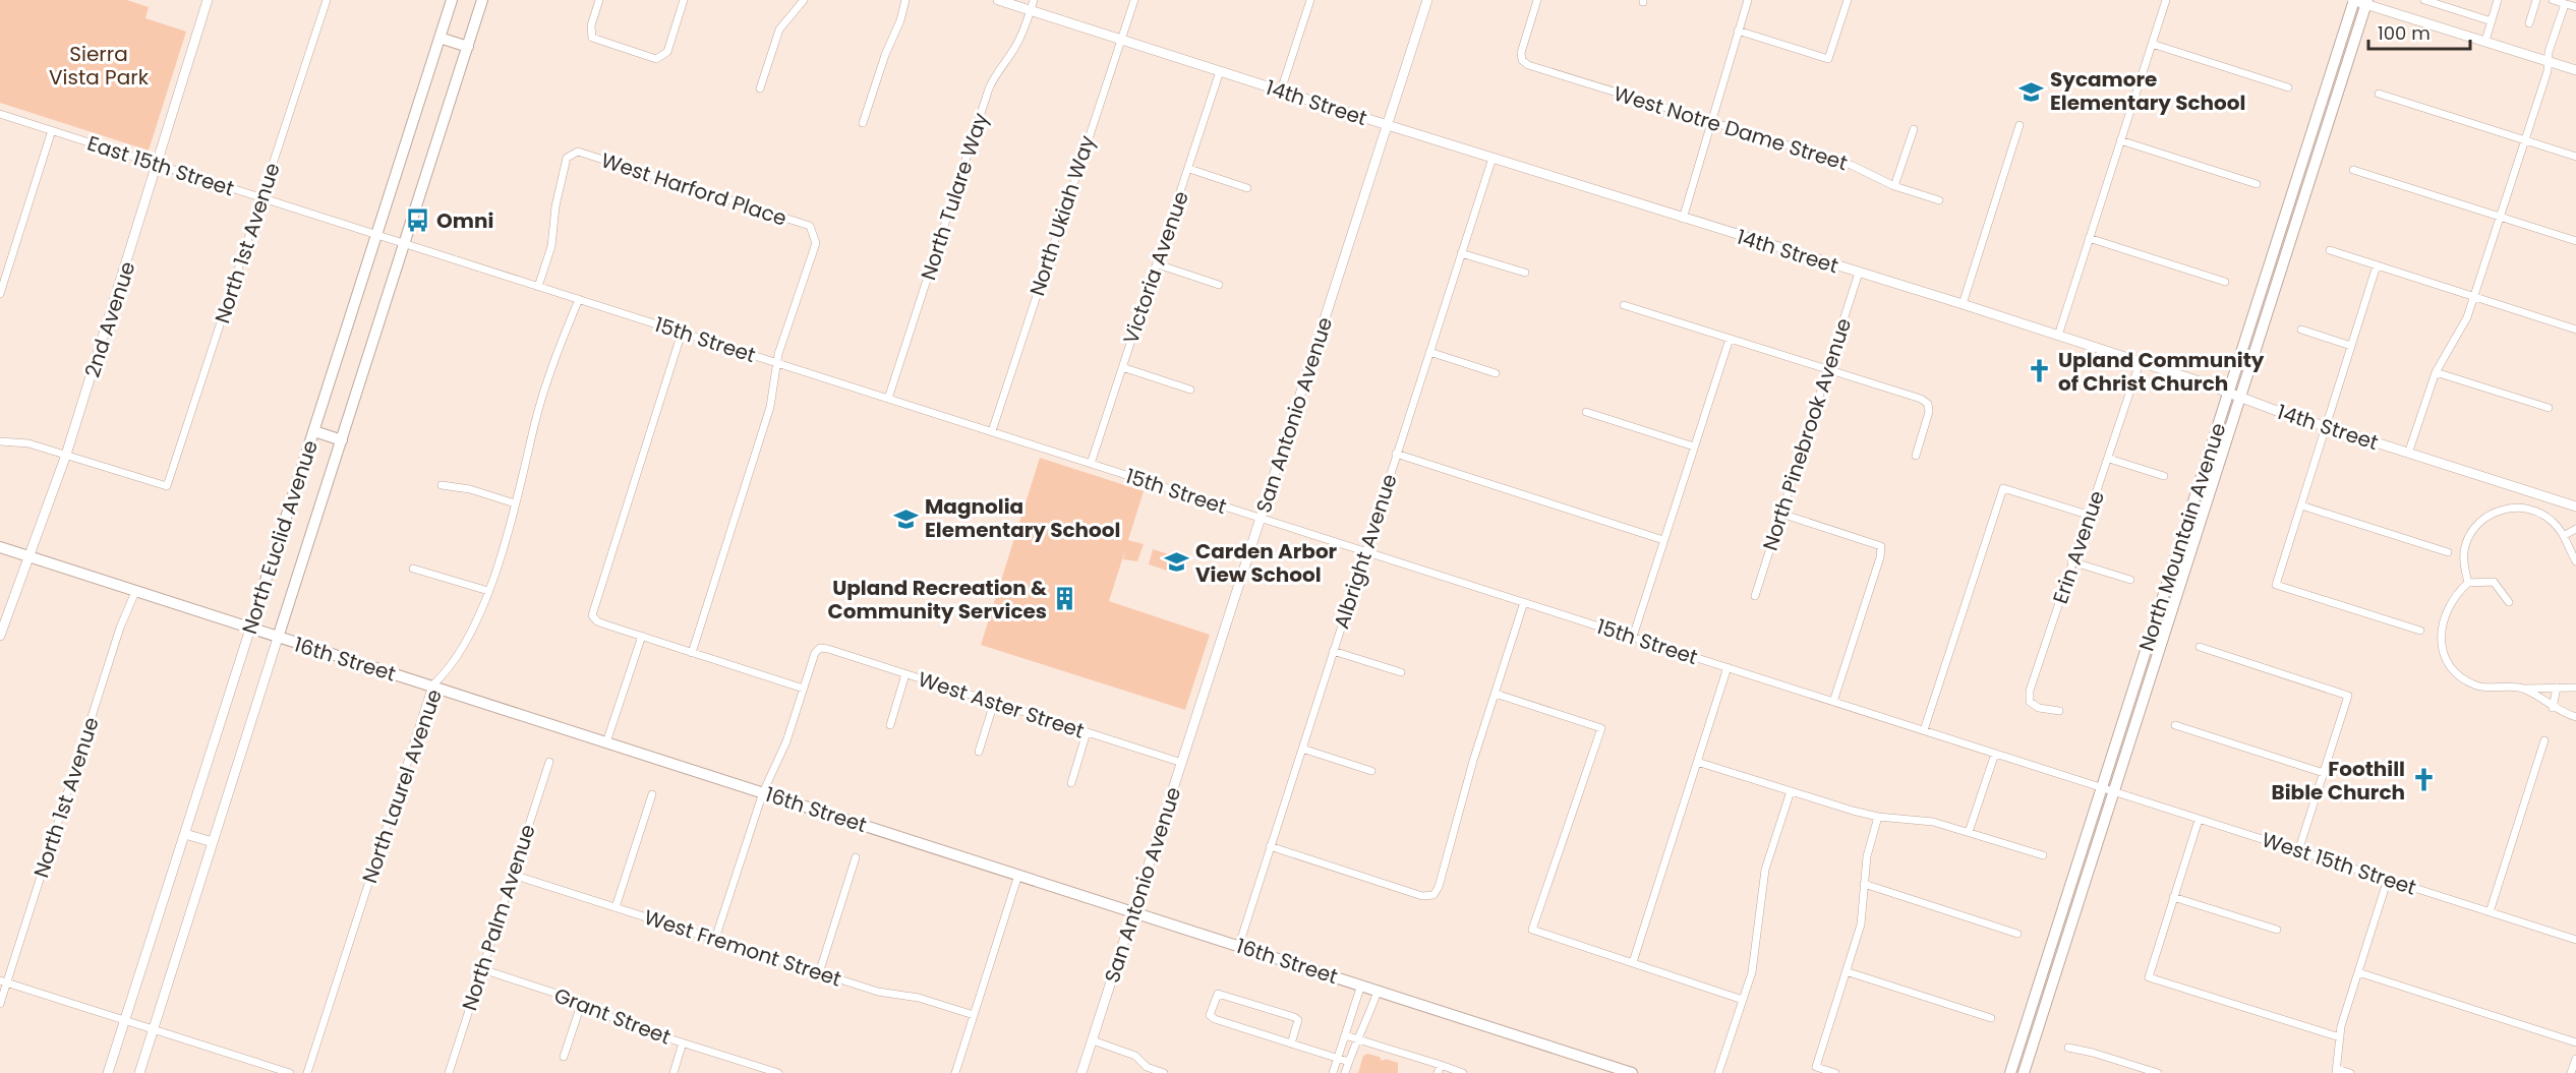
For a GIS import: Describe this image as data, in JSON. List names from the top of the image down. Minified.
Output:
{"streets":{"main road":["North Euclid Avenue","North Mountain Avenue","16th Street"],"street":["14th Street","West Notre Dame Street","East 15th Street","West Harford Place","North Tulare Way","North Ukiah Way","North 1st Avenue","Victoria Avenue","2nd Avenue","15th Street","San Antonio Avenue","North Pinebrook Avenue","Erin Avenue","Albright Avenue","West Aster Street","North Laurel Avenue","West 15th Street","North Palm Avenue","West Fremont Street","Grant Street"]},"crossings":[["14th Street","North Tulare Way"],["14th Street","North Ukiah Way"],["14th Street","Victoria Avenue"],["14th Street","San Antonio Avenue"],["14th Street","North Pinebrook Avenue"],["14th Street","North Mountain Avenue"],["14th Street","Erin Avenue"],["14th Street","Albright Avenue"],["East 15th Street","North 1st Avenue"],["East 15th Street","2nd Avenue"],["East 15th Street","15th Street"],["East 15th Street","North Euclid Avenue"],["West Harford Place","15th Street"],["North Tulare Way","15th Street"],["North Ukiah Way","15th Street"],["North 1st Avenue","2nd Avenue"],["North 1st Avenue","16th Street"],["Victoria Avenue","15th Street"],["2nd Avenue","16th Street"],["15th Street","San Antonio Avenue"],["15th Street","North Euclid Avenue"],["15th Street","North Mountain Avenue"],["15th Street","Albright Avenue"],["15th Street","North Laurel Avenue"],["15th Street","West 15th Street"],["San Antonio Avenue","16th Street"],["San Antonio Avenue","West Aster Street"],["North Euclid Avenue","16th Street"],["North Mountain Avenue","West 15th Street"],["Albright Avenue","16th Street"],["16th Street","North Laurel Avenue"],["North Palm Avenue","West Fremont Street"],["North Palm Avenue","Grant Street"]],"parks":["Sierra Vista Park"],"places":{"school or university":["Sycamore Elementary School","Magnolia Elementary School","Carden Arbor View School"],"bus stop":["Omni"],"church":["Upland Community of Christ Church","Foothill Bible Church"],"building":["Upland Recreation & Community Services"]},"scale_bar":"100 m"}
